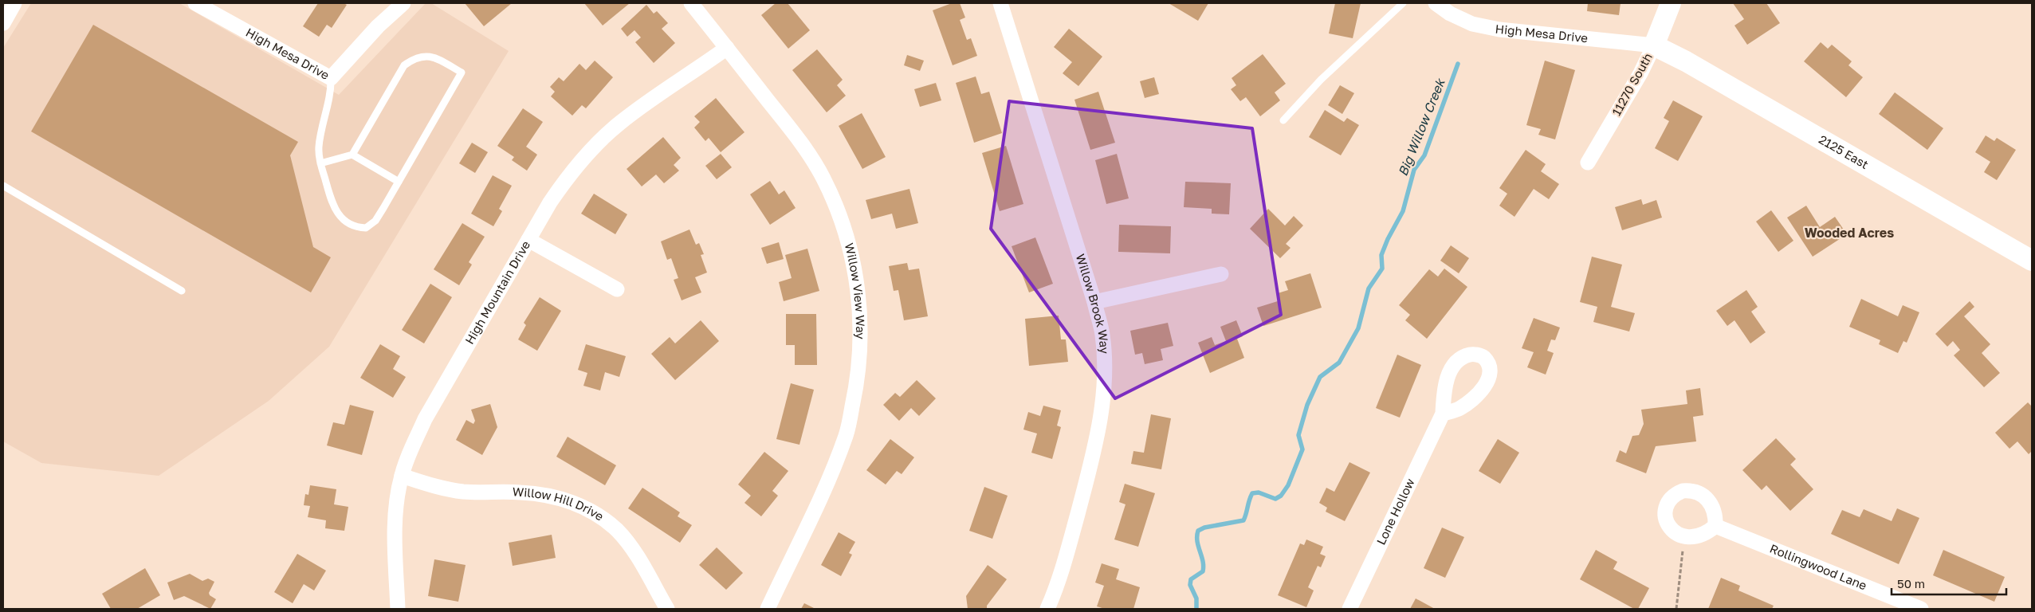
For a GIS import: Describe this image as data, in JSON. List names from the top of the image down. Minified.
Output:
{"streets":{"street":["High Mesa Drive","11270 South","2125 East","Willow View Way","High Mountain Drive","Willow Brook Way","Willow Hill Drive","Lone Hollow","Rollingwood Lane"]},"crossings":[["High Mesa Drive","11270 South"],["High Mesa Drive","2125 East"],["11270 South","2125 East"],["Willow View Way","High Mountain Drive"],["High Mountain Drive","Willow Hill Drive"]],"districts":["Wooded Acres"],"water":["Big Willow Creek"],"scale_bar":"50 m"}
